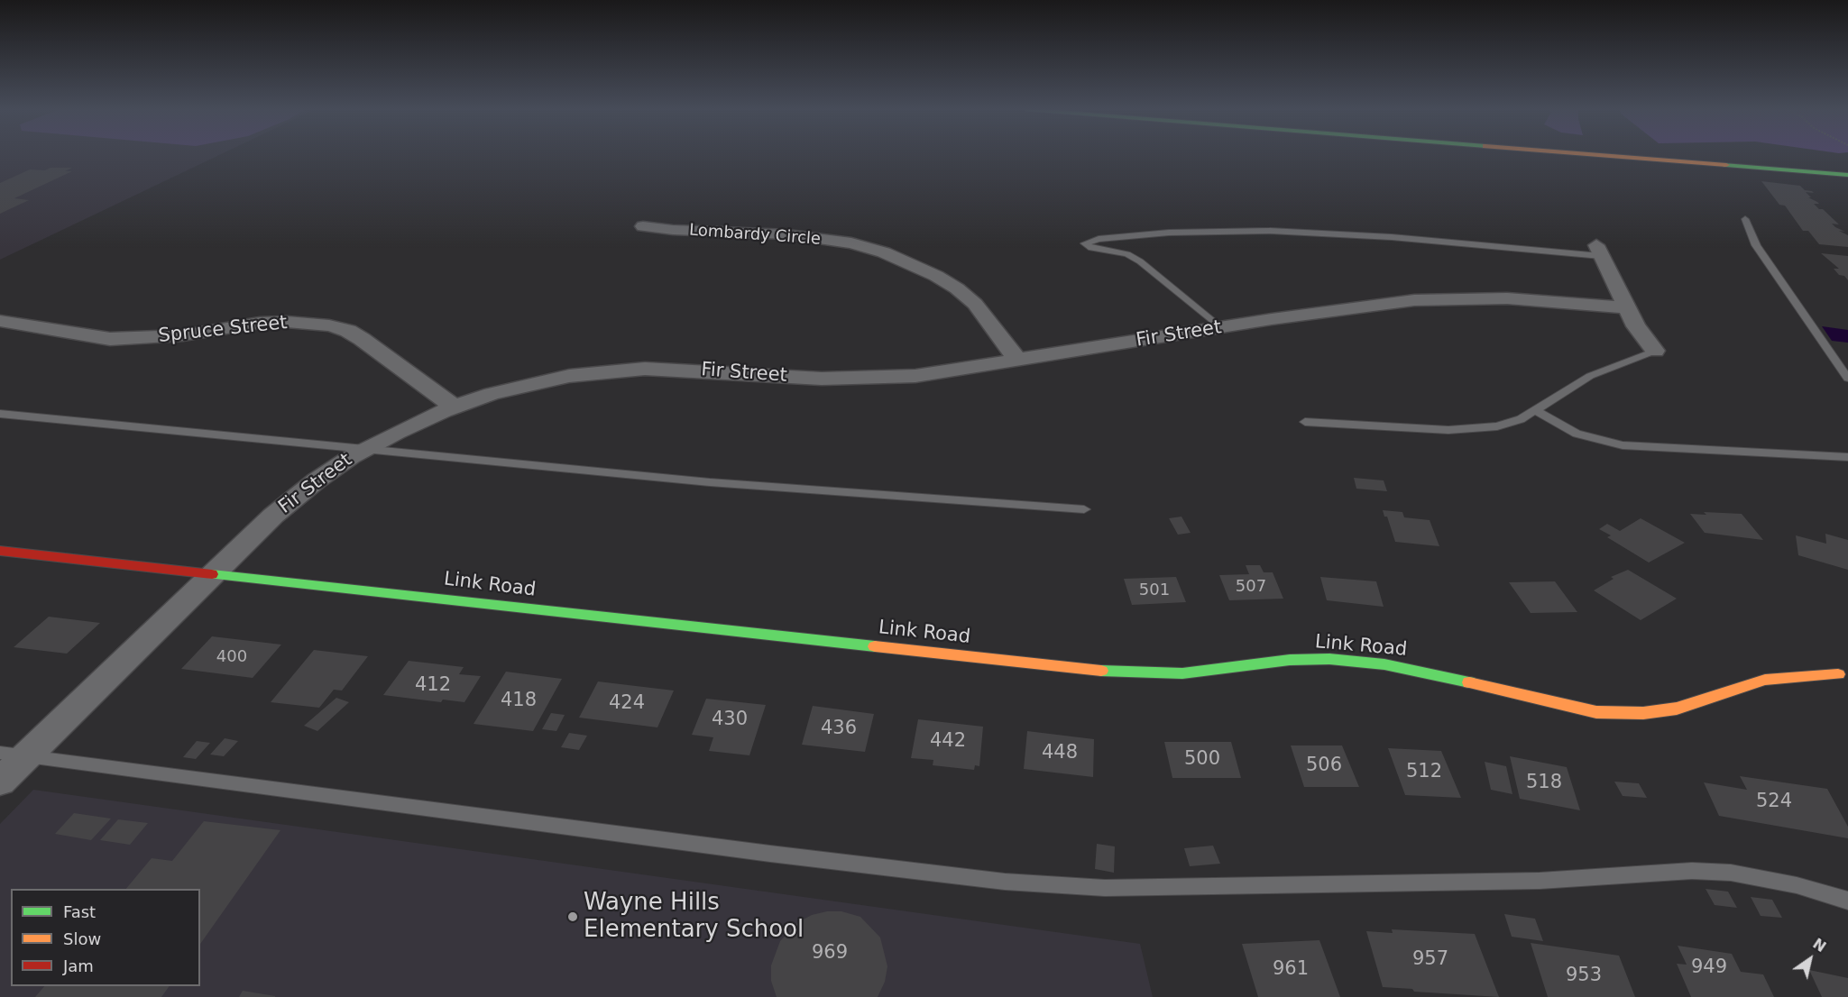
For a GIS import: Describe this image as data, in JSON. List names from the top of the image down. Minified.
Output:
{"streets":{"street":["Lombardy Circle","Spruce Street","Fir Street","Link Road"]},"crossings":[["Lombardy Circle","Fir Street"],["Spruce Street","Fir Street"],["Fir Street","Link Road"]],"places":["Wayne Hills Elementary School"],"house_numbers":["507","501","400","412","418","424","430","436","442","448","500","506","512","518","524","969","957","949","961","953"],"legend":["Fast","Slow","Jam"],"north":"top right"}
